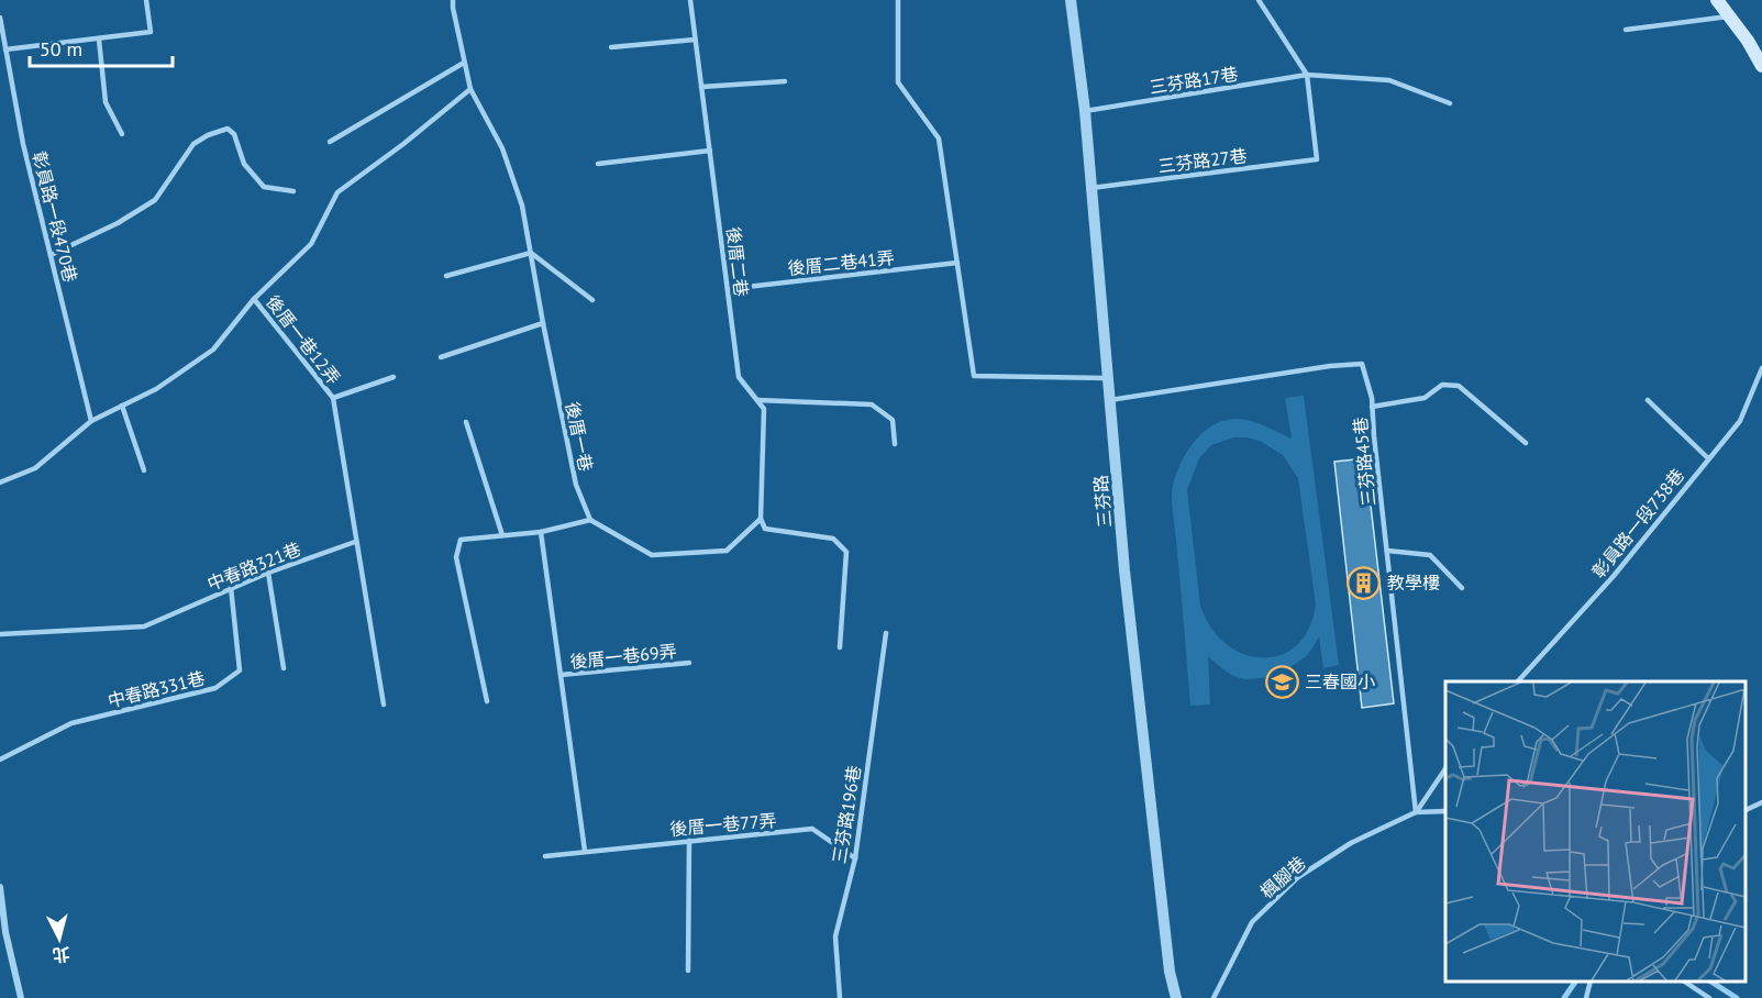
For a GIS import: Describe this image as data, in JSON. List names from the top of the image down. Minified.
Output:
{"streets":{"street":["三芬路"],"lane":["三芬路17巷","三芬路27巷","彰員路一段470巷","後厝二巷","後厝二巷41弄","後厝一巷12弄","後厝一巷","三芬路45巷","彰員路一段738巷","中春路321巷","後厝一巷69弄","中春路331巷","三芬路196巷","後厝一巷77弄","楓腳巷"]},"crossings":[["三芬路17巷","三芬路27巷"],["三芬路17巷","三芬路"],["三芬路27巷","三芬路"],["後厝二巷","後厝二巷41弄"],["後厝一巷12弄","後厝一巷"],["後厝一巷12弄","中春路321巷"],["三芬路45巷","三芬路"],["三芬路45巷","楓腳巷"],["中春路321巷","中春路331巷"],["三芬路196巷","後厝一巷77弄"]],"places":{"building":["教學樓"],"school or university":["三春國小"]},"scale_bar":"50 m","north":"bottom"}
